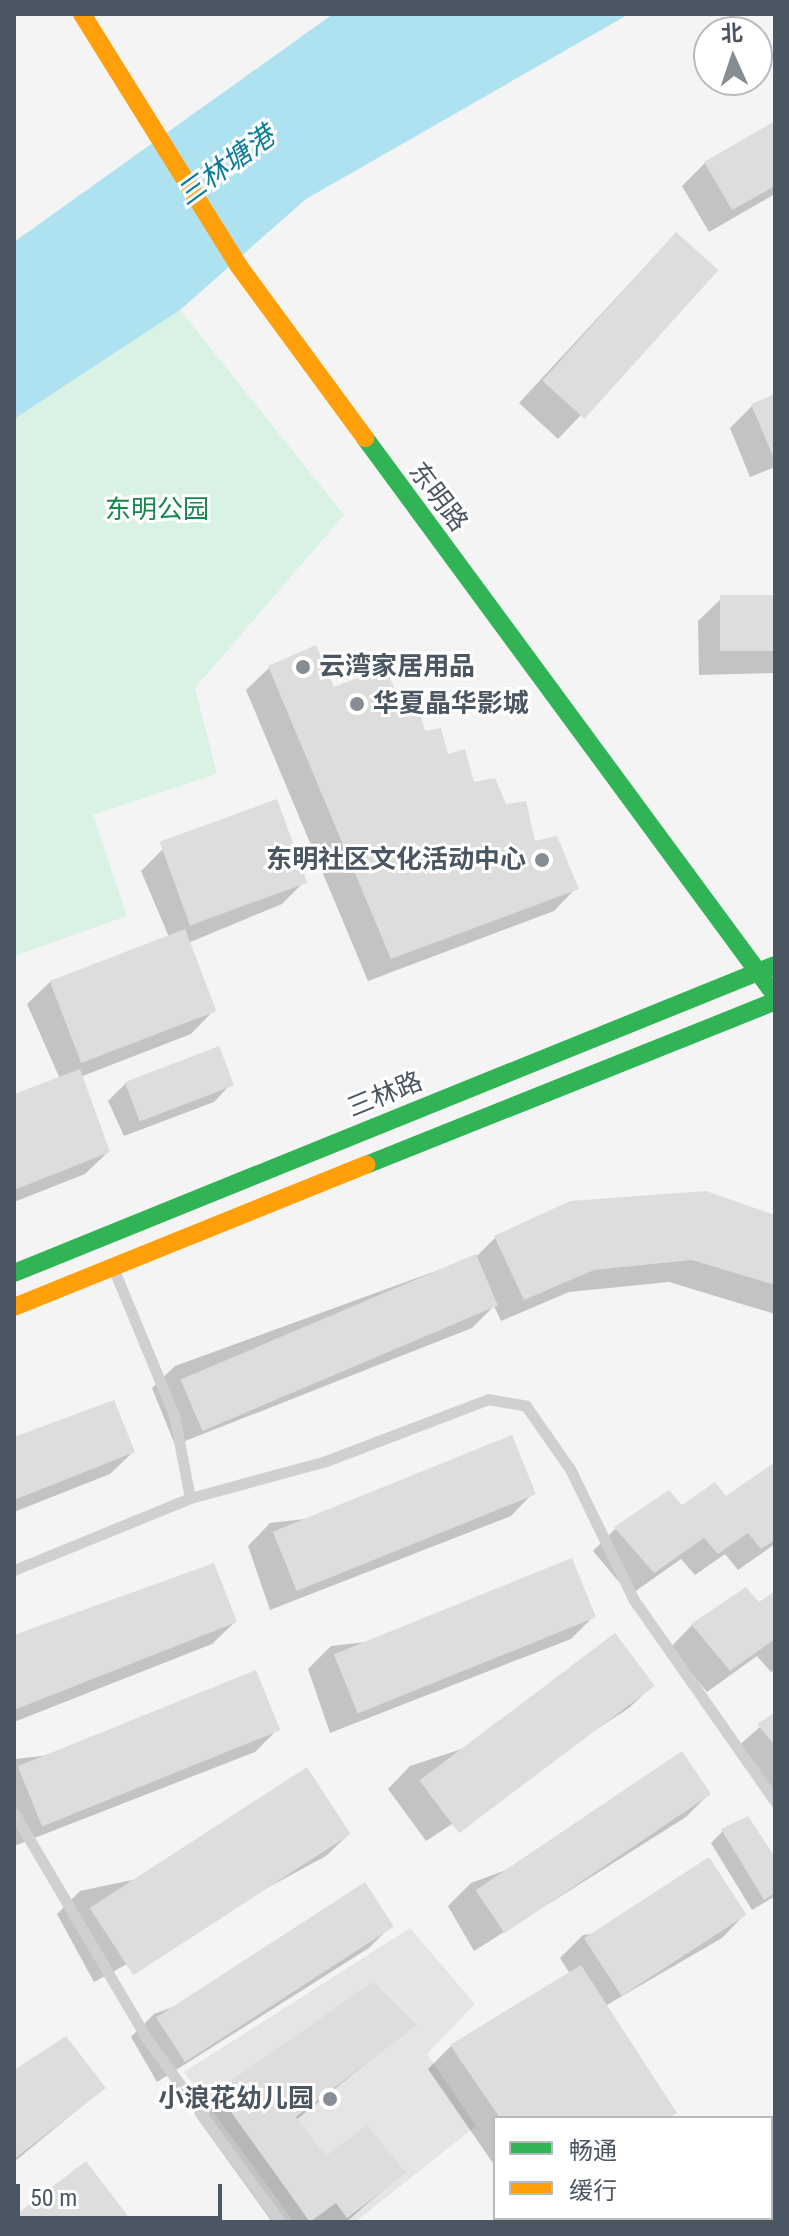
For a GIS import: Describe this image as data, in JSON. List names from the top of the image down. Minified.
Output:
{"streets":{"main road":["东明路","三林路"]},"crossings":[["东明路","三林路"]],"water":["三林塘港"],"parks":["东明公园"],"places":["云湾家居用品","华夏晶华影城","东明社区文化活动中心","小浪花幼儿园"],"legend":["畅通","缓行"],"scale_bar":"50 m","north":"top"}
